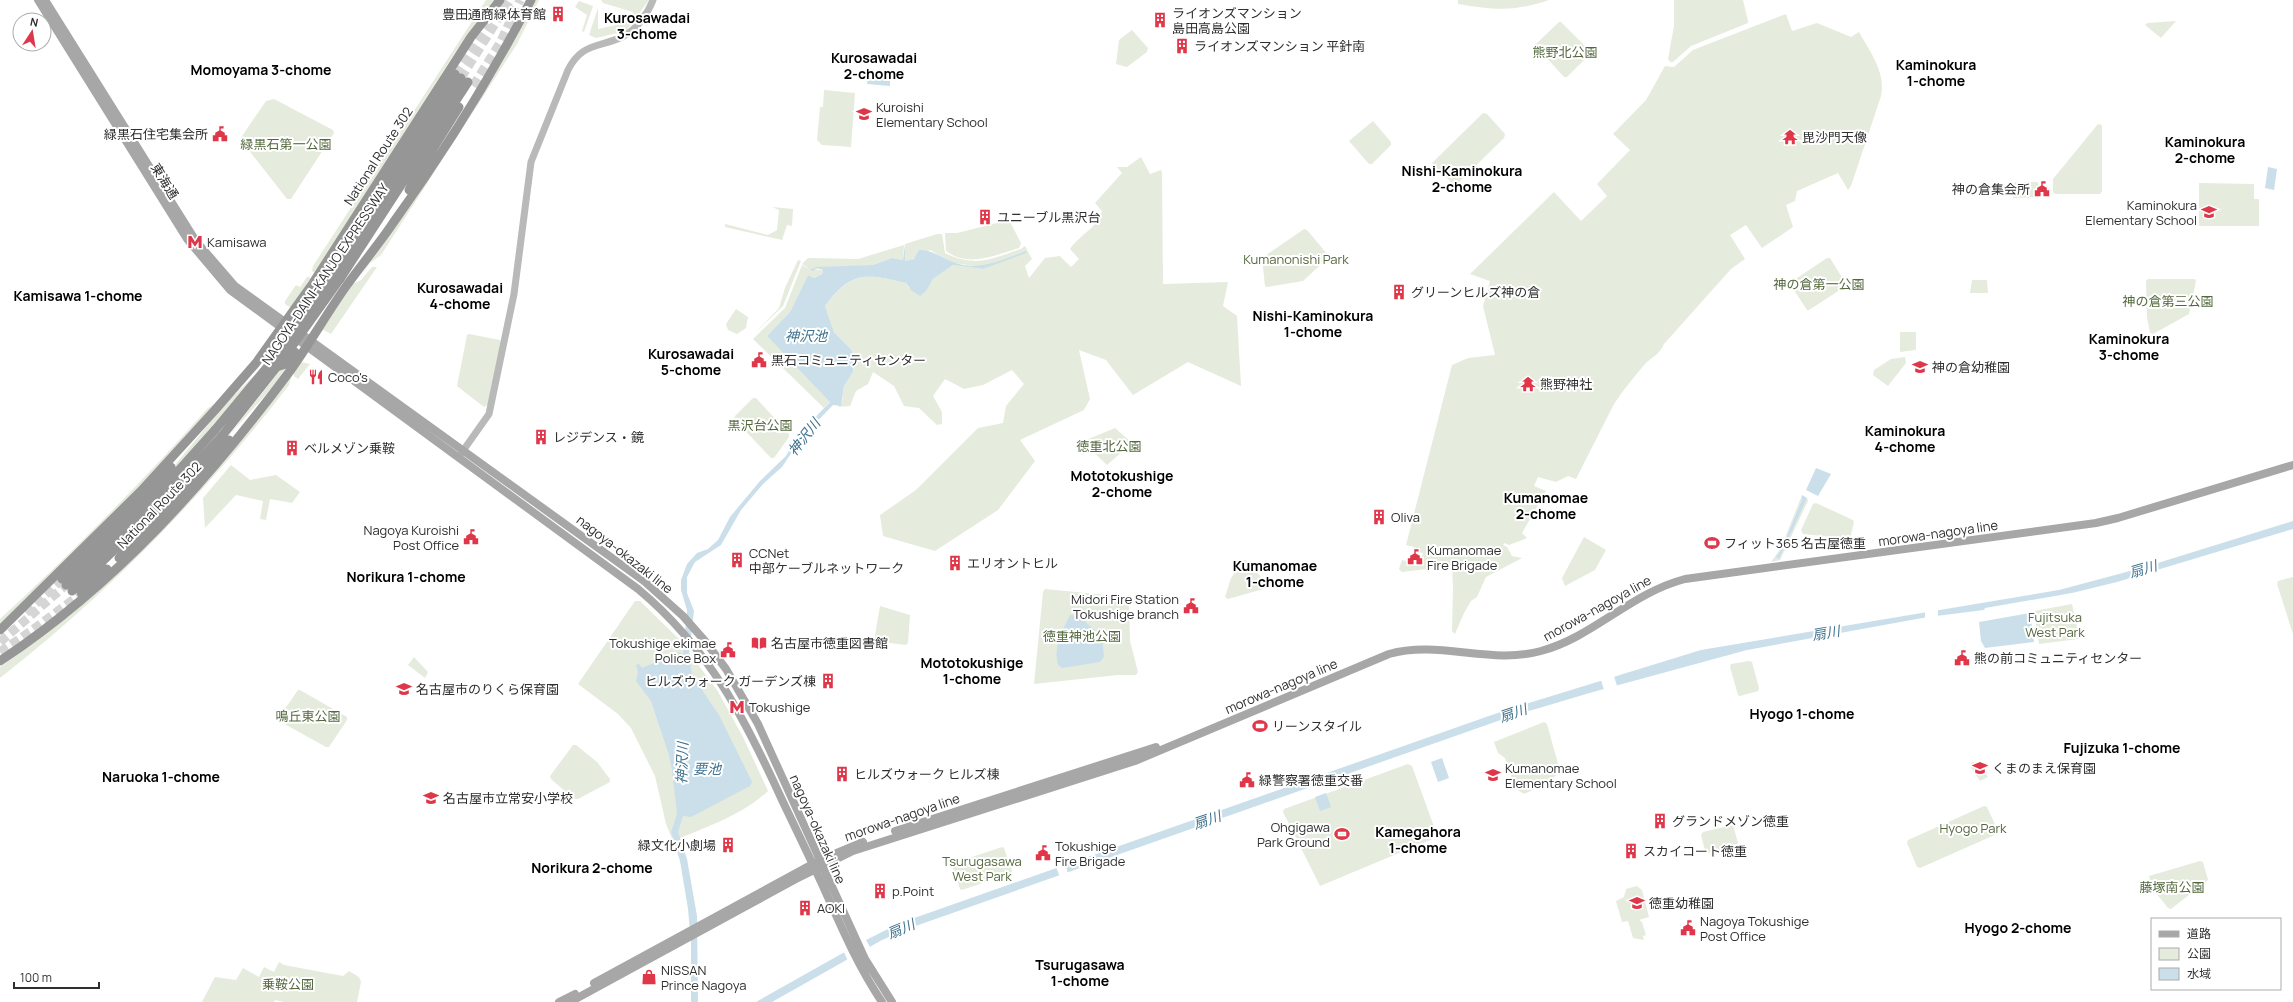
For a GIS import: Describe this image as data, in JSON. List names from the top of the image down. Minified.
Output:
{"streets":{"highway":["National Route 302","NAGOYA-DAINI-KANJO EXPRESSWAY"],"main road":["東海通","morowa-nagoya line","nagoya-okazaki line"]},"crossings":[["National Route 302","東海通"],["National Route 302","nagoya-okazaki line"],["東海通","nagoya-okazaki line"],["morowa-nagoya line","nagoya-okazaki line"]],"districts":["Kurosawadai 3-chome","Kurosawadai 2-chome","Kaminokura 1-chome","Momoyama 3-chome","Kaminokura 2-chome","Nishi-Kaminokura 2-chome","Kurosawadai 4-chome","Kamisawa 1-chome","Nishi-Kaminokura 1-chome","Kaminokura 3-chome","Kurosawadai 5-chome","Kaminokura 4-chome","Mototokushige 2-chome","Kumanomae 2-chome","Kumanomae 1-chome","Norikura 1-chome","Mototokushige 1-chome","Hyogo 1-chome","Fujizuka 1-chome","Naruoka 1-chome","Kamegahora 1-chome","Norikura 2-chome","Hyogo 2-chome","Tsurugasawa 1-chome"],"water":["神沢池","神沢川","扇川","要池"],"parks":["熊野北公園","緑黒石第一公園","Kumanonishi Park","神の倉第一公園","神の倉第三公園","黒沢台公園","徳重北公園","Fujitsuka West Park","徳重神池公園","鳴丘東公園","Hyogo Park","Tsurugasawa West Park","藤塚南公園","乗鞍公園"],"places":{"building":["豊田通商緑体育館","ライオンズマンション 島田高島公園","ライオンズマンション 平針南","ユニーブル黒沢台","グリーンヒルズ神の倉","レジデンス・鏡","ベルメゾン乗鞍","Oliva","CCNet 中部ケーブルネットワーク","エリオントヒル","ヒルズウォーク ガーデンズ棟","ヒルズウォーク ヒルズ棟","グランドメゾン徳重","緑文化小劇場","スカイコート徳重","p.Point","AOKI"],"school or university":["Kuroishi Elementary School","Kaminokura Elementary School","神の倉幼稚園","名古屋市のりくら保育園","くまのまえ保育園","Kumanomae Elementary School","名古屋市立常安小学校","徳重幼稚園"],"public building":["緑黒石住宅集会所","神の倉集会所","黒石コミュニティセンター","Nagoya Kuroishi Post Office","Kumanomae Fire Brigade","Midori Fire Station Tokushige branch","Tokushige ekimae Police Box","熊の前コミュニティセンター","緑警察署徳重交番","Tokushige Fire Brigade","Nagoya Tokushige Post Office"],"temple":["毘沙門天像","熊野神社"],"metro station":["Kamisawa","Tokushige"],"restaurant":["Coco's"],"sports":["フィット365 名古屋徳重","リーンスタイル","Ohgigawa Park Ground"],"library":["名古屋市徳重図書館"],"shop":["NISSAN Prince Nagoya"]},"legend":["道路","公園","水域"],"scale_bar":"100 m","north":"top"}
